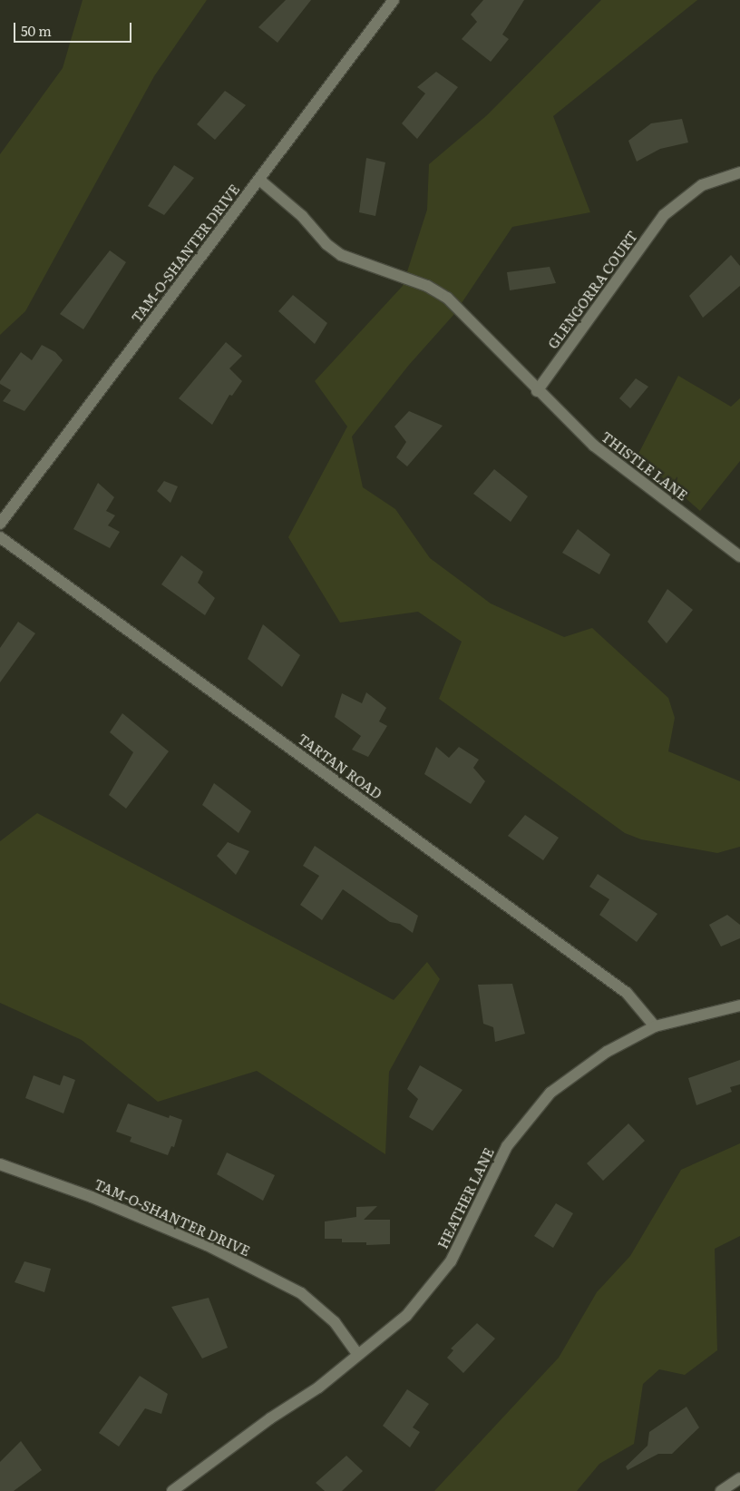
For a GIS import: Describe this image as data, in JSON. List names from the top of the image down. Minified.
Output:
{"streets":{"street":["TAM-O-SHANTER DRIVE","GLENGORRA COURT","THISTLE LANE","TARTAN ROAD","HEATHER LANE"]},"crossings":[["TAM-O-SHANTER DRIVE","HEATHER LANE"],["GLENGORRA COURT","THISTLE LANE"],["TARTAN ROAD","HEATHER LANE"]],"scale_bar":"50 m"}
